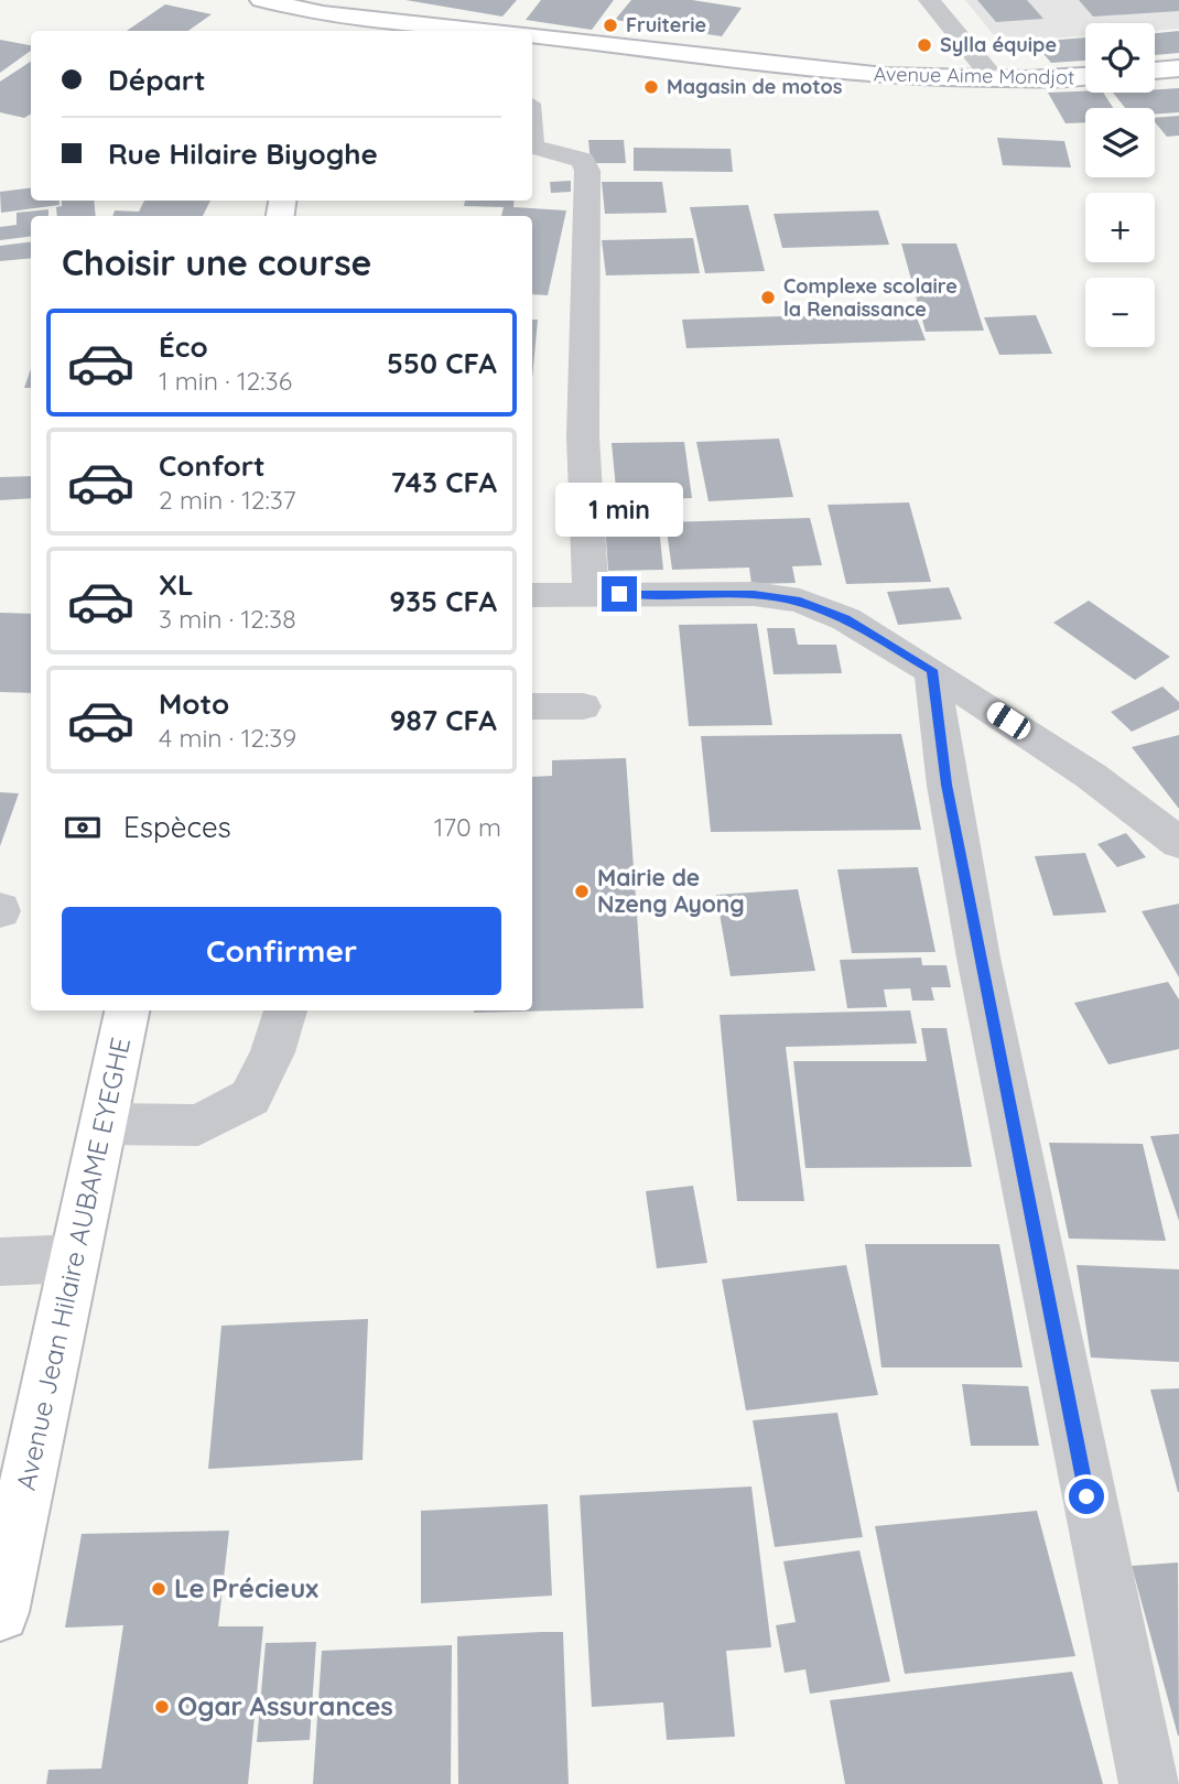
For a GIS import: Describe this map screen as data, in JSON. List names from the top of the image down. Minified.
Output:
{"streets":{"main road":["Avenue Aime Mondjot","Avenue Jean Hilaire AUBAME EYEGHE"]},"places":["Fruiterie","Sylla équipe","Magasin de motos","Complexe scolaire la Renaissance","Mairie de Nzeng Ayong","Le Précieux","Ogar Assurances"],"page":{"map_buttons":["+","−"],"banner":["Départ","Rue Hilaire Biyoghe"],"heading":"Choisir une course","list":[{"name":"Éco","note":"1 min · 12:36","value":"550 CFA"},{"name":"Confort","note":"2 min · 12:37","value":"743 CFA"},{"name":"XL","note":"3 min · 12:38","value":"935 CFA"},{"name":"Moto","note":"4 min · 12:39","value":"987 CFA"}],"bubble":"1 min","pay":["Espèces","170 m"],"buttons":"Confirmer"}}
